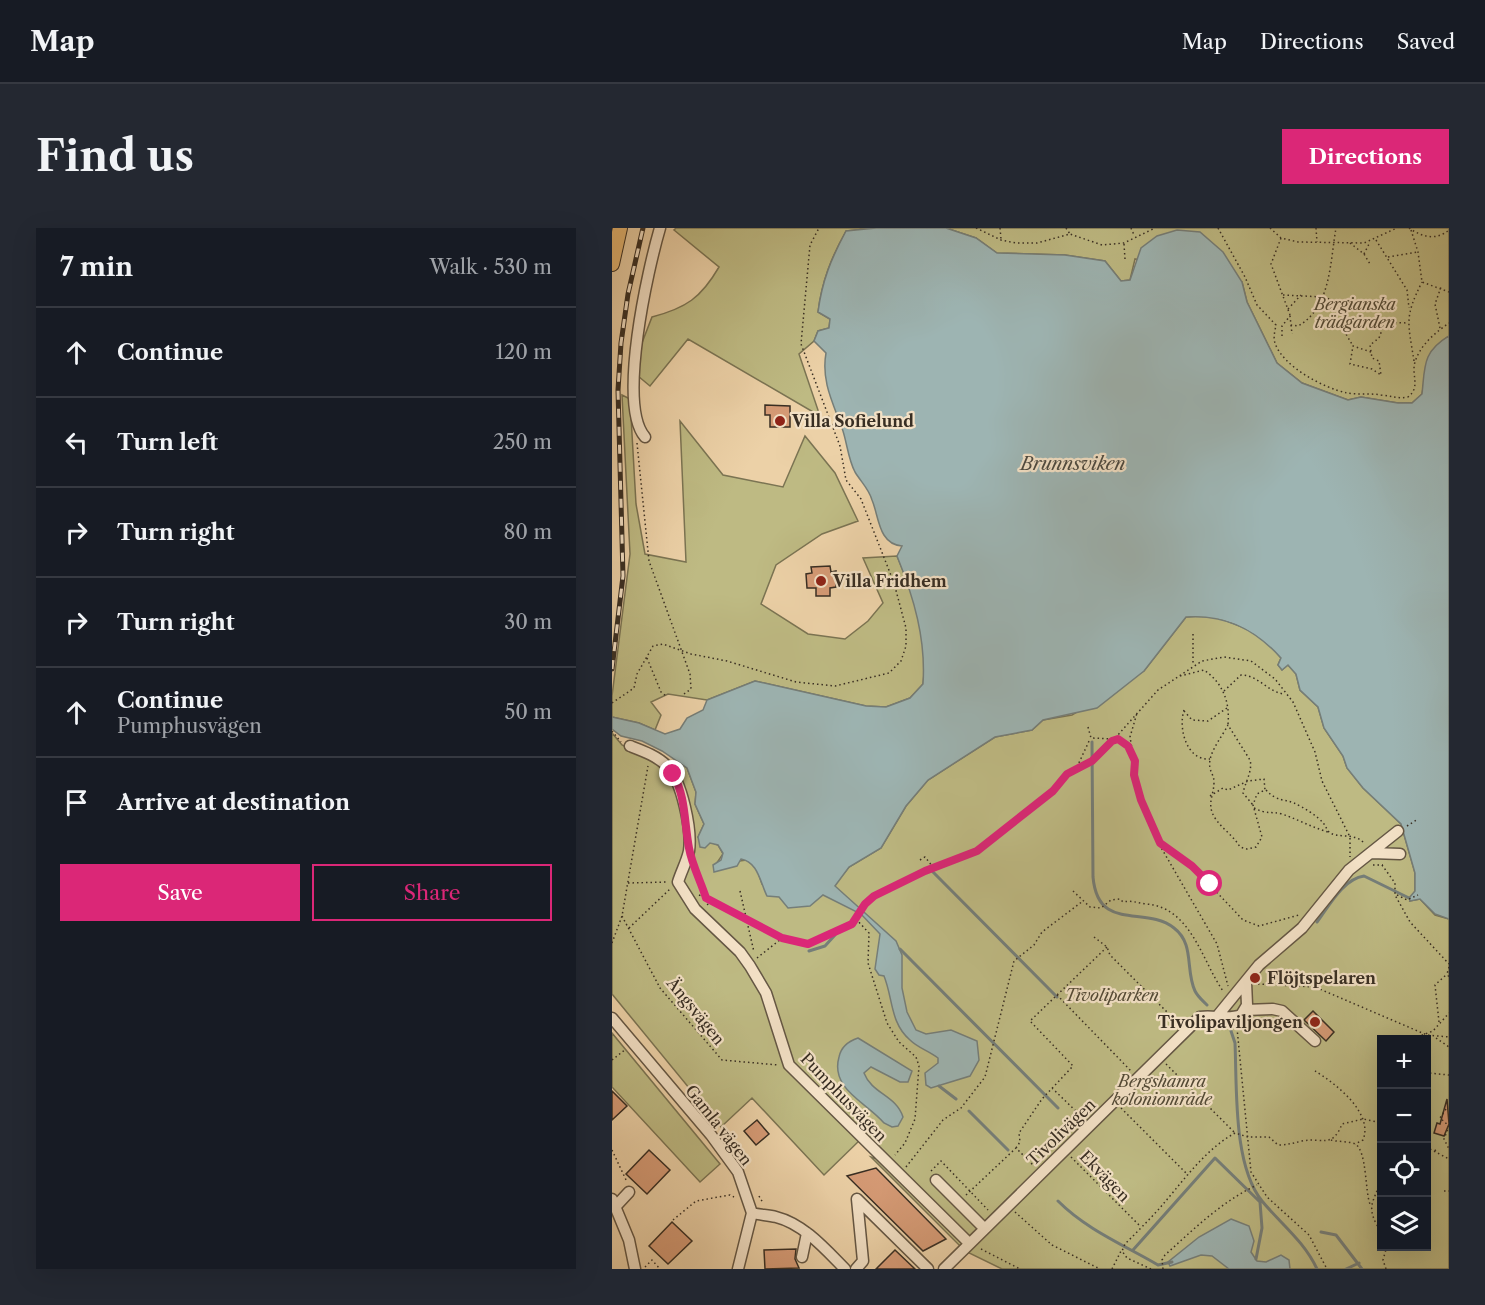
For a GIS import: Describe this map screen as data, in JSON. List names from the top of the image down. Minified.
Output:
{"streets":{"street":["Pumphusvägen","Gamla vägen","Tivolivägen"],"path":["Ängsvägen","Ekvägen"]},"crossings":[["Ängsvägen","Pumphusvägen"],["Pumphusvägen","Tivolivägen"],["Tivolivägen","Ekvägen"]],"water":["Brunnsviken"],"parks":["Bergianska trädgården","Tivoliparken","Bergshamra koloniområde"],"places":["Villa Sofielund","Villa Fridhem","Flöjtspelaren","Tivolipaviljongen"],"page":{"header":"Map","nav":["Map","Directions","Saved"],"buttons":["Directions",["Save","Share"]],"title":"Find us","heading":["7 min","Walk · 530 m"],"list":[["Continue","120 m"],["Turn left","250 m"],["Turn right","80 m"],["Turn right","30 m"],["Continue","Pumphusvägen","50 m"],"Arrive at destination"],"map_buttons":["+","−"]}}
